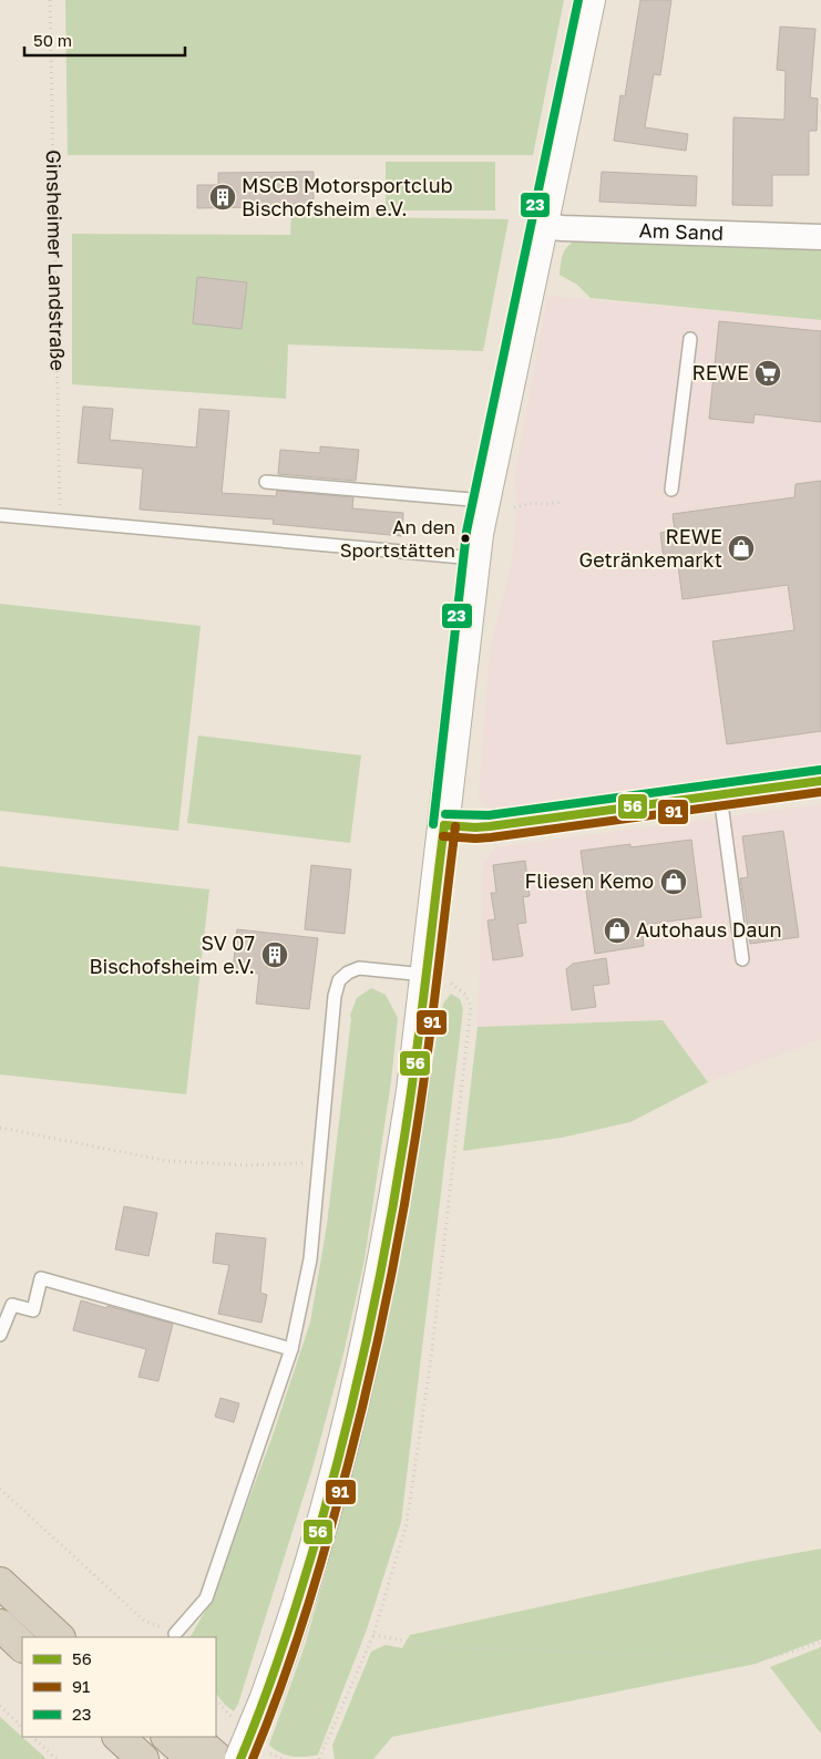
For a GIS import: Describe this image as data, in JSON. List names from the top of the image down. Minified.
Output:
{"streets":{"street":["Am Sand"],"path":["Ginsheimer Landstraße"]},"places":{"building":["MSCB Motorsportclub Bischofsheim e.V.","SV 07 Bischofsheim e.V."],"supermarket":["REWE"],"other":["An den Sportstätten"],"shop":["REWE Getränkemarkt","Fliesen Kemo","Autohaus Daun"]},"lines":["transit line 23","transit line 56","transit line 91"],"legend":["56","91","23"],"scale_bar":"50 m"}
